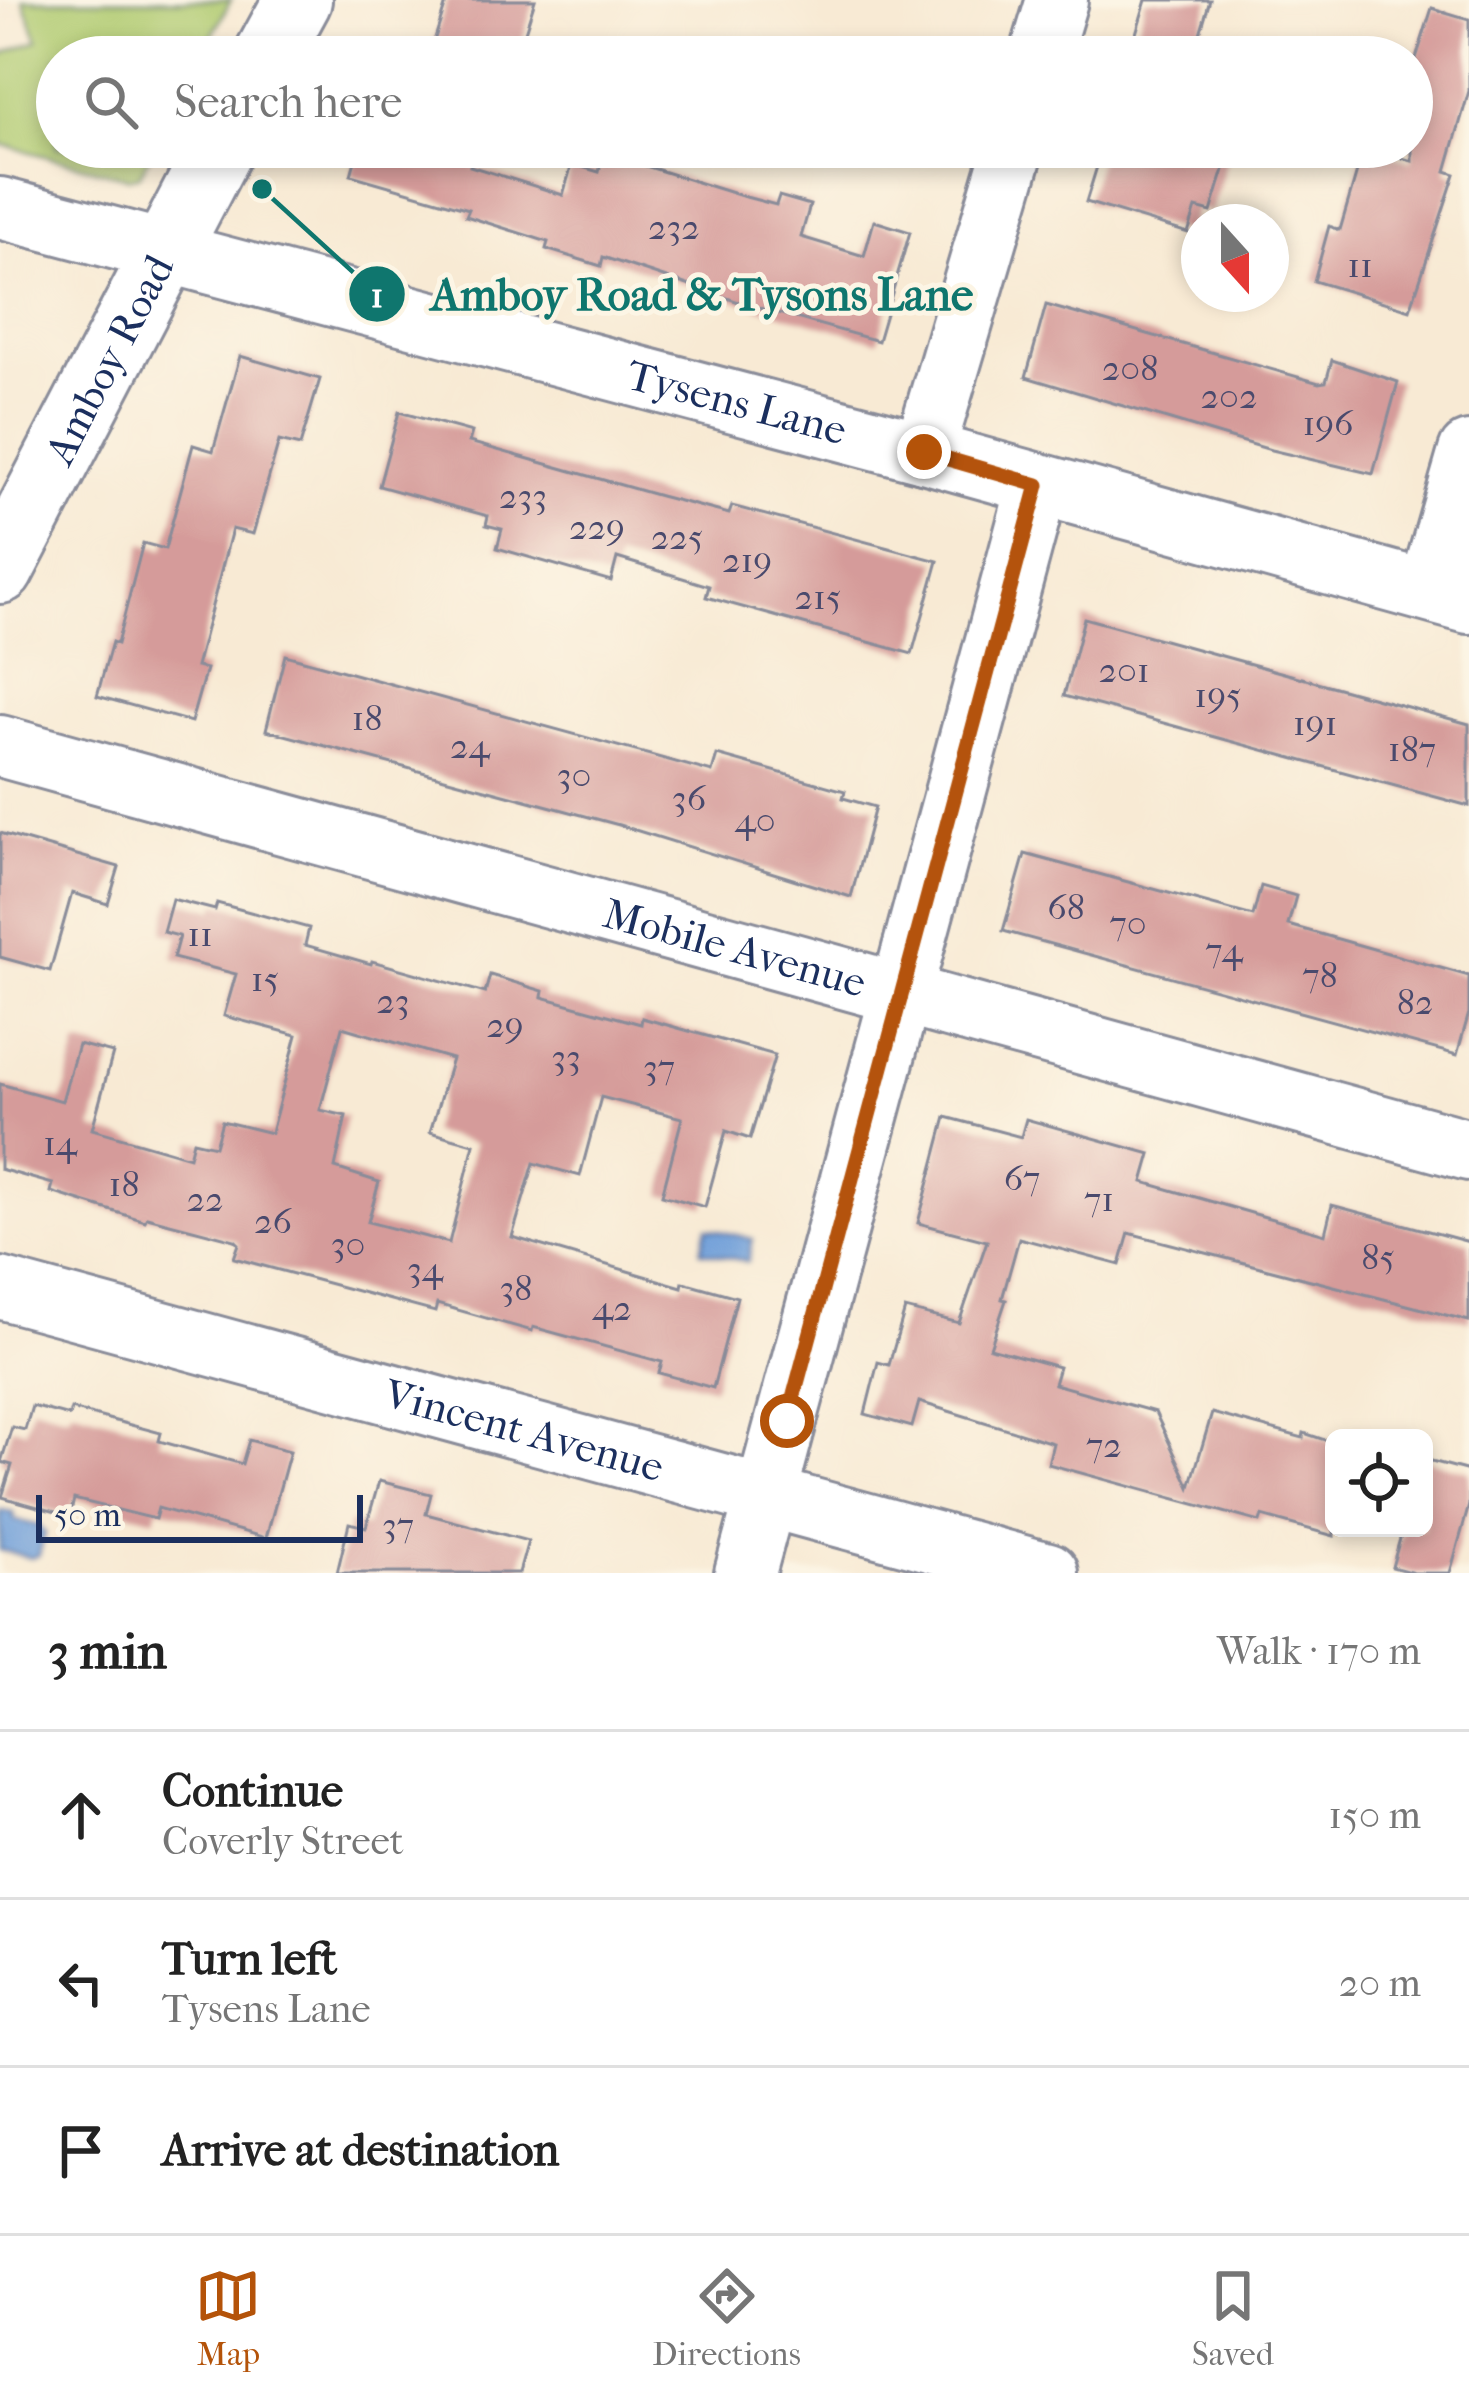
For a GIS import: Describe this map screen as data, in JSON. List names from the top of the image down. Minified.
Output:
{"streets":{"main road":["Amboy Road"],"street":["Tysens Lane","Mobile Avenue","Vincent Avenue"]},"crossings":[["Amboy Road","Tysens Lane"]],"places":["Amboy Road & Tysons Lane"],"house_numbers":["232","11","208","202","196","233","229","225","219","215","201","195","18","191","24","187","30","36","40","68","70","11","74","78","15","23","82","29","33","37","14","67","18","22","71","26","30","85","34","38","42","72","37"],"scale_bar":"50 m","north":"bottom","page":{"search":"Search here","scale":"50 m","heading":["3 min","Walk · 170 m"],"list":[["Continue","Coverly Street","150 m"],["Turn left","Tysens Lane","20 m"],"Arrive at destination"],"nav":["Map","Directions","Saved"]}}
